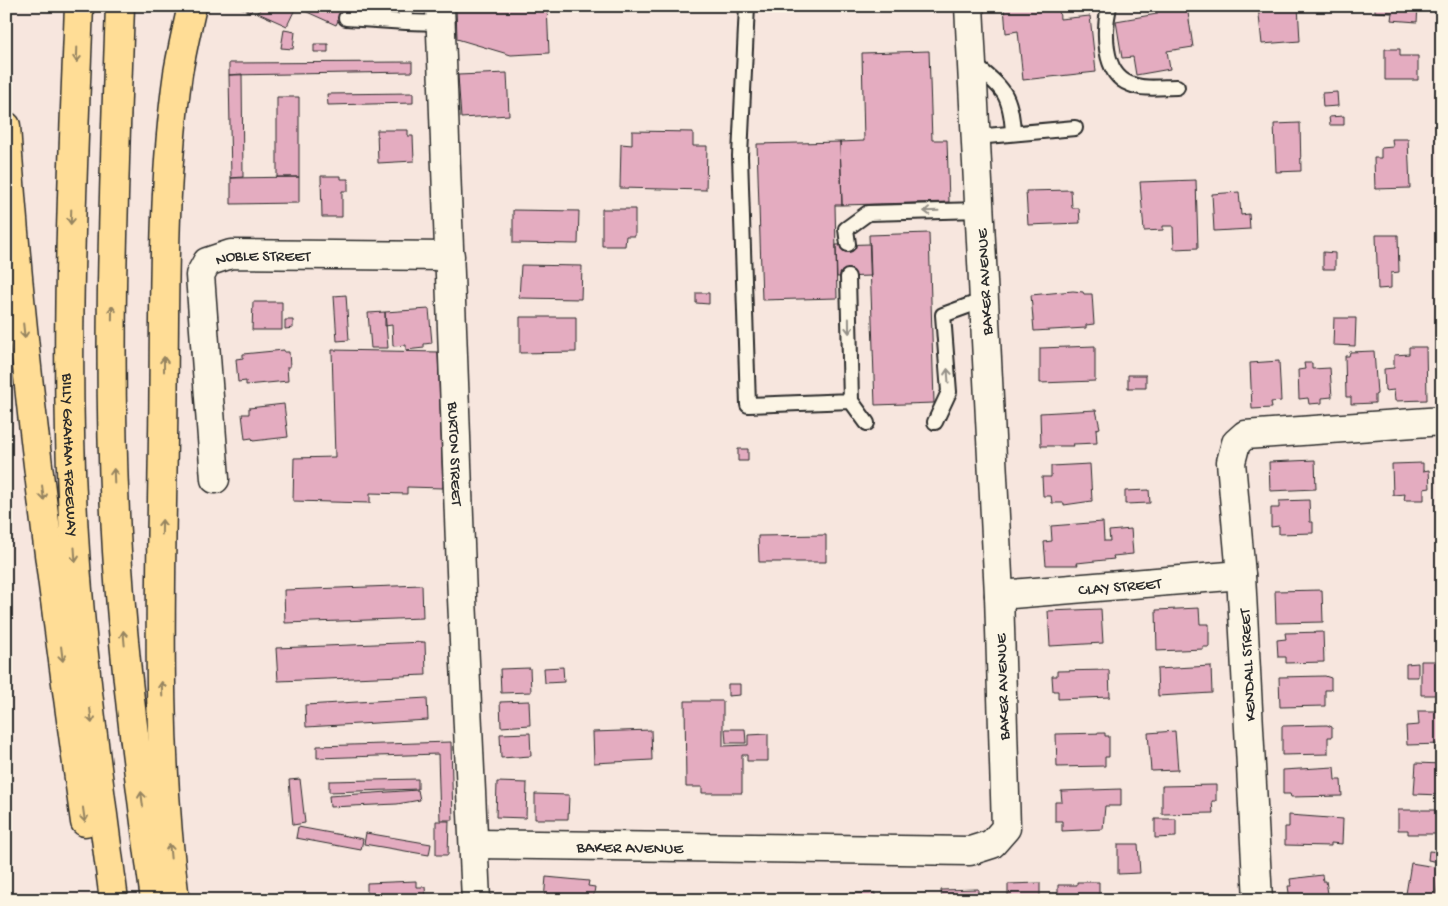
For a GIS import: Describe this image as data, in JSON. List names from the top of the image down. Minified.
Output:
{"streets":{"highway":["BILLY GRAHAM FREEWAY"],"street":["NOBLE STREET","BAKER AVENUE","BURTON STREET","CLAY STREET","KENDALL STREET"]},"crossings":[["NOBLE STREET","BURTON STREET"],["BAKER AVENUE","BURTON STREET"],["BAKER AVENUE","CLAY STREET"],["CLAY STREET","KENDALL STREET"]]}
